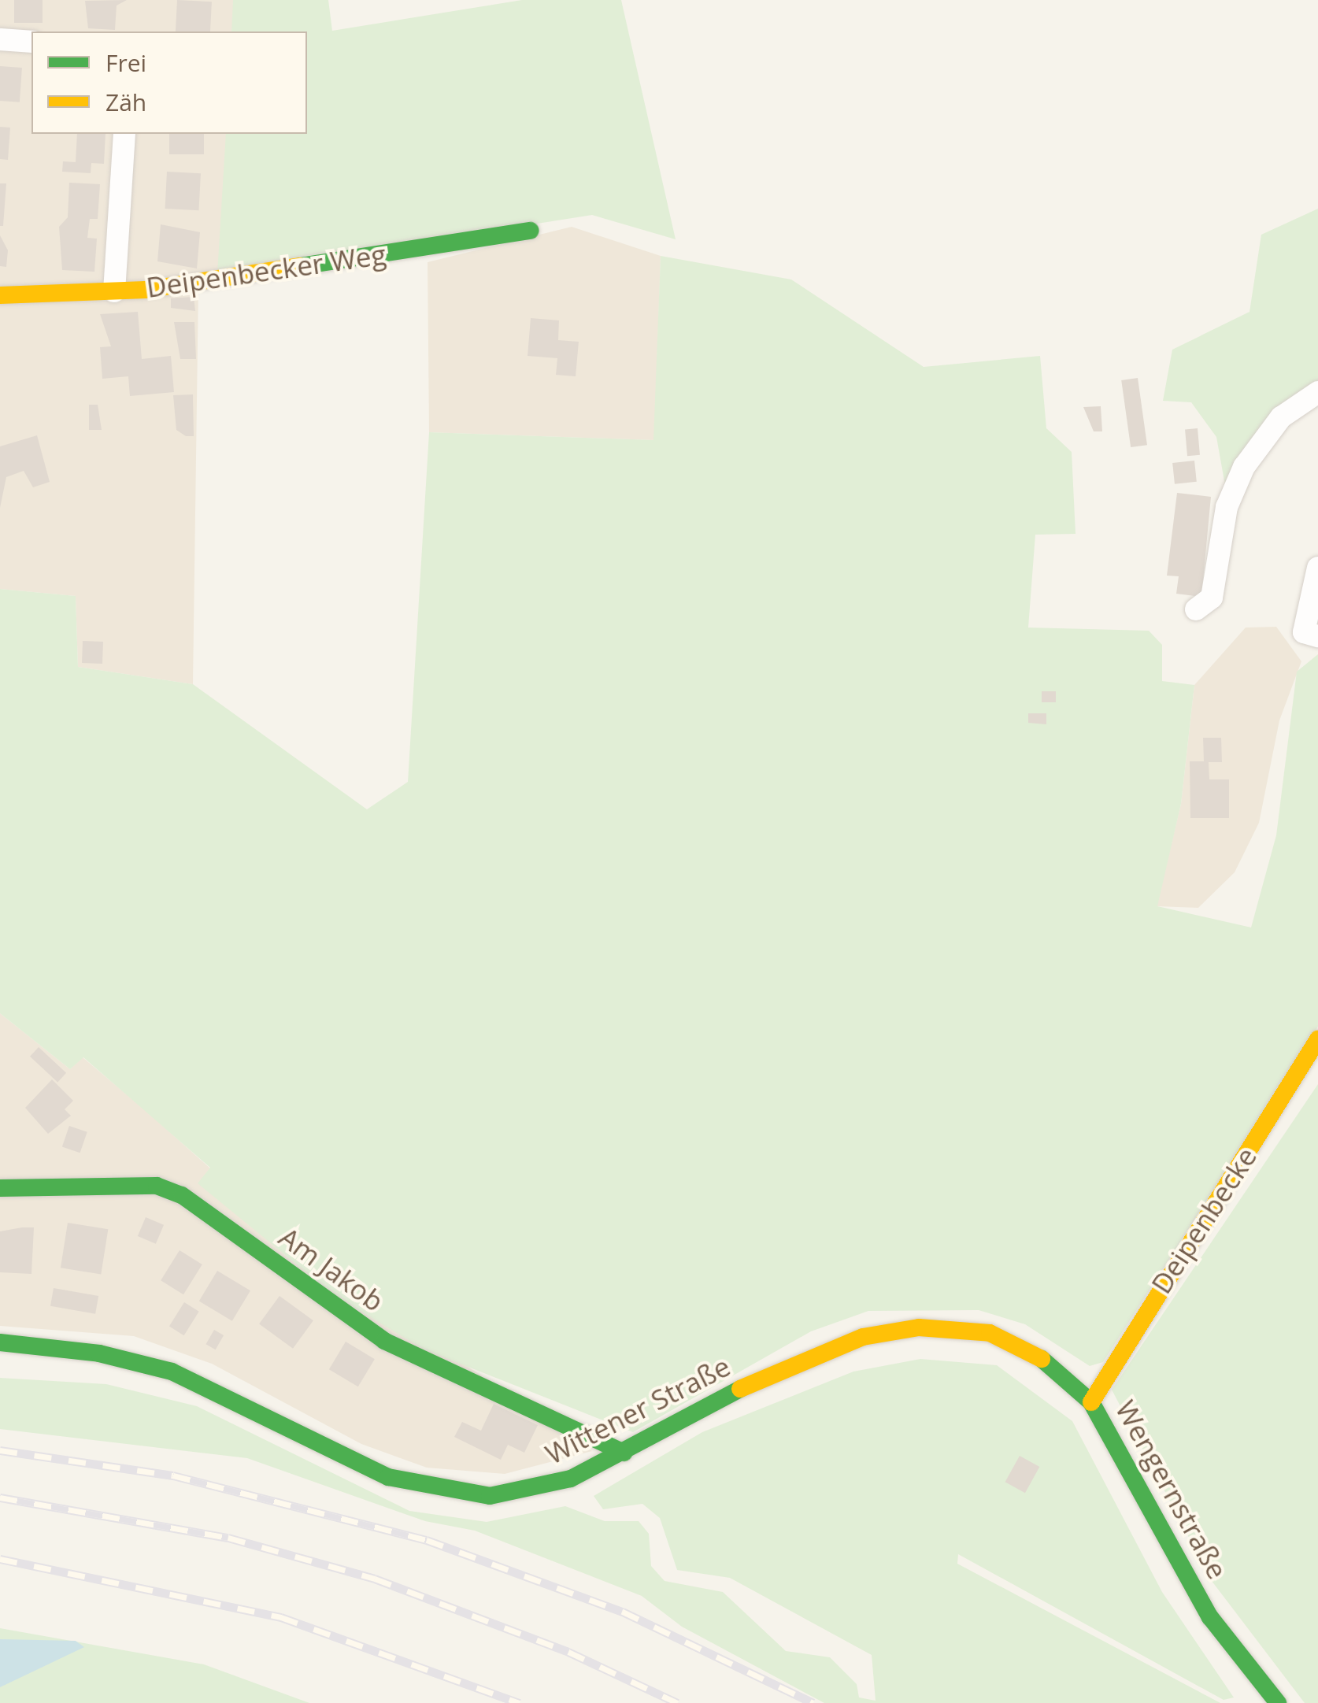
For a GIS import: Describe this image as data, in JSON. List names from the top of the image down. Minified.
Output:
{"streets":{"street":["Deipenbecker Weg","Deipenbecke","Am Jakob","Wittener Straße","Wengernstraße"]},"crossings":[["Deipenbecke","Wengernstraße"],["Am Jakob","Wittener Straße"],["Wittener Straße","Wengernstraße"]],"legend":["Frei","Zäh"]}
